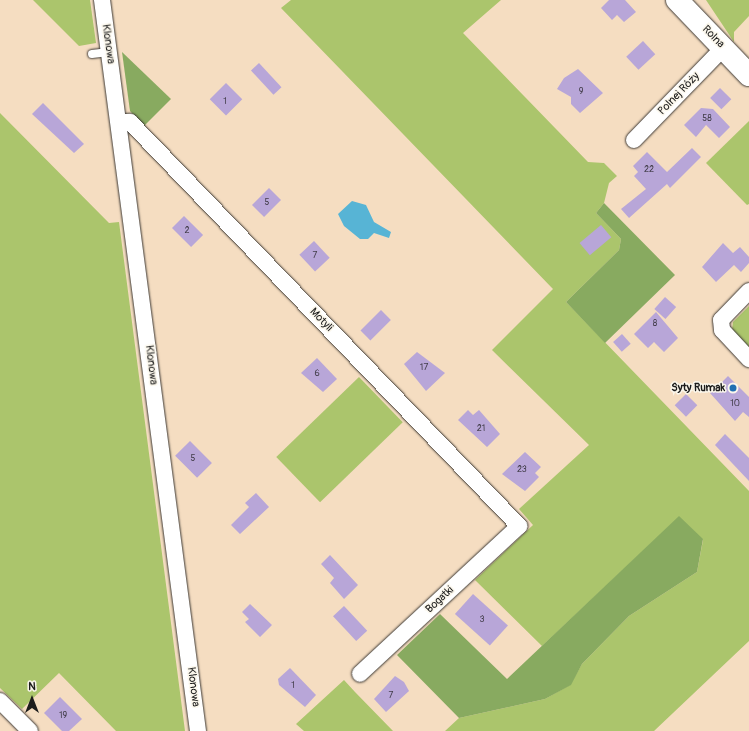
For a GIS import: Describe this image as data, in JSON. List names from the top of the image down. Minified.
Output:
{"streets":{"street":["Rolna","Klonowa","Polnej Róży","Motyli","Bogatki"]},"crossings":[["Rolna","Polnej Róży"],["Klonowa","Motyli"],["Motyli","Bogatki"]],"places":["Syty Rumak"],"house_numbers":["9","1","58","22","5","2","7","8","17","6","10","21","5","23","3","1","7","19"],"north":"top"}
